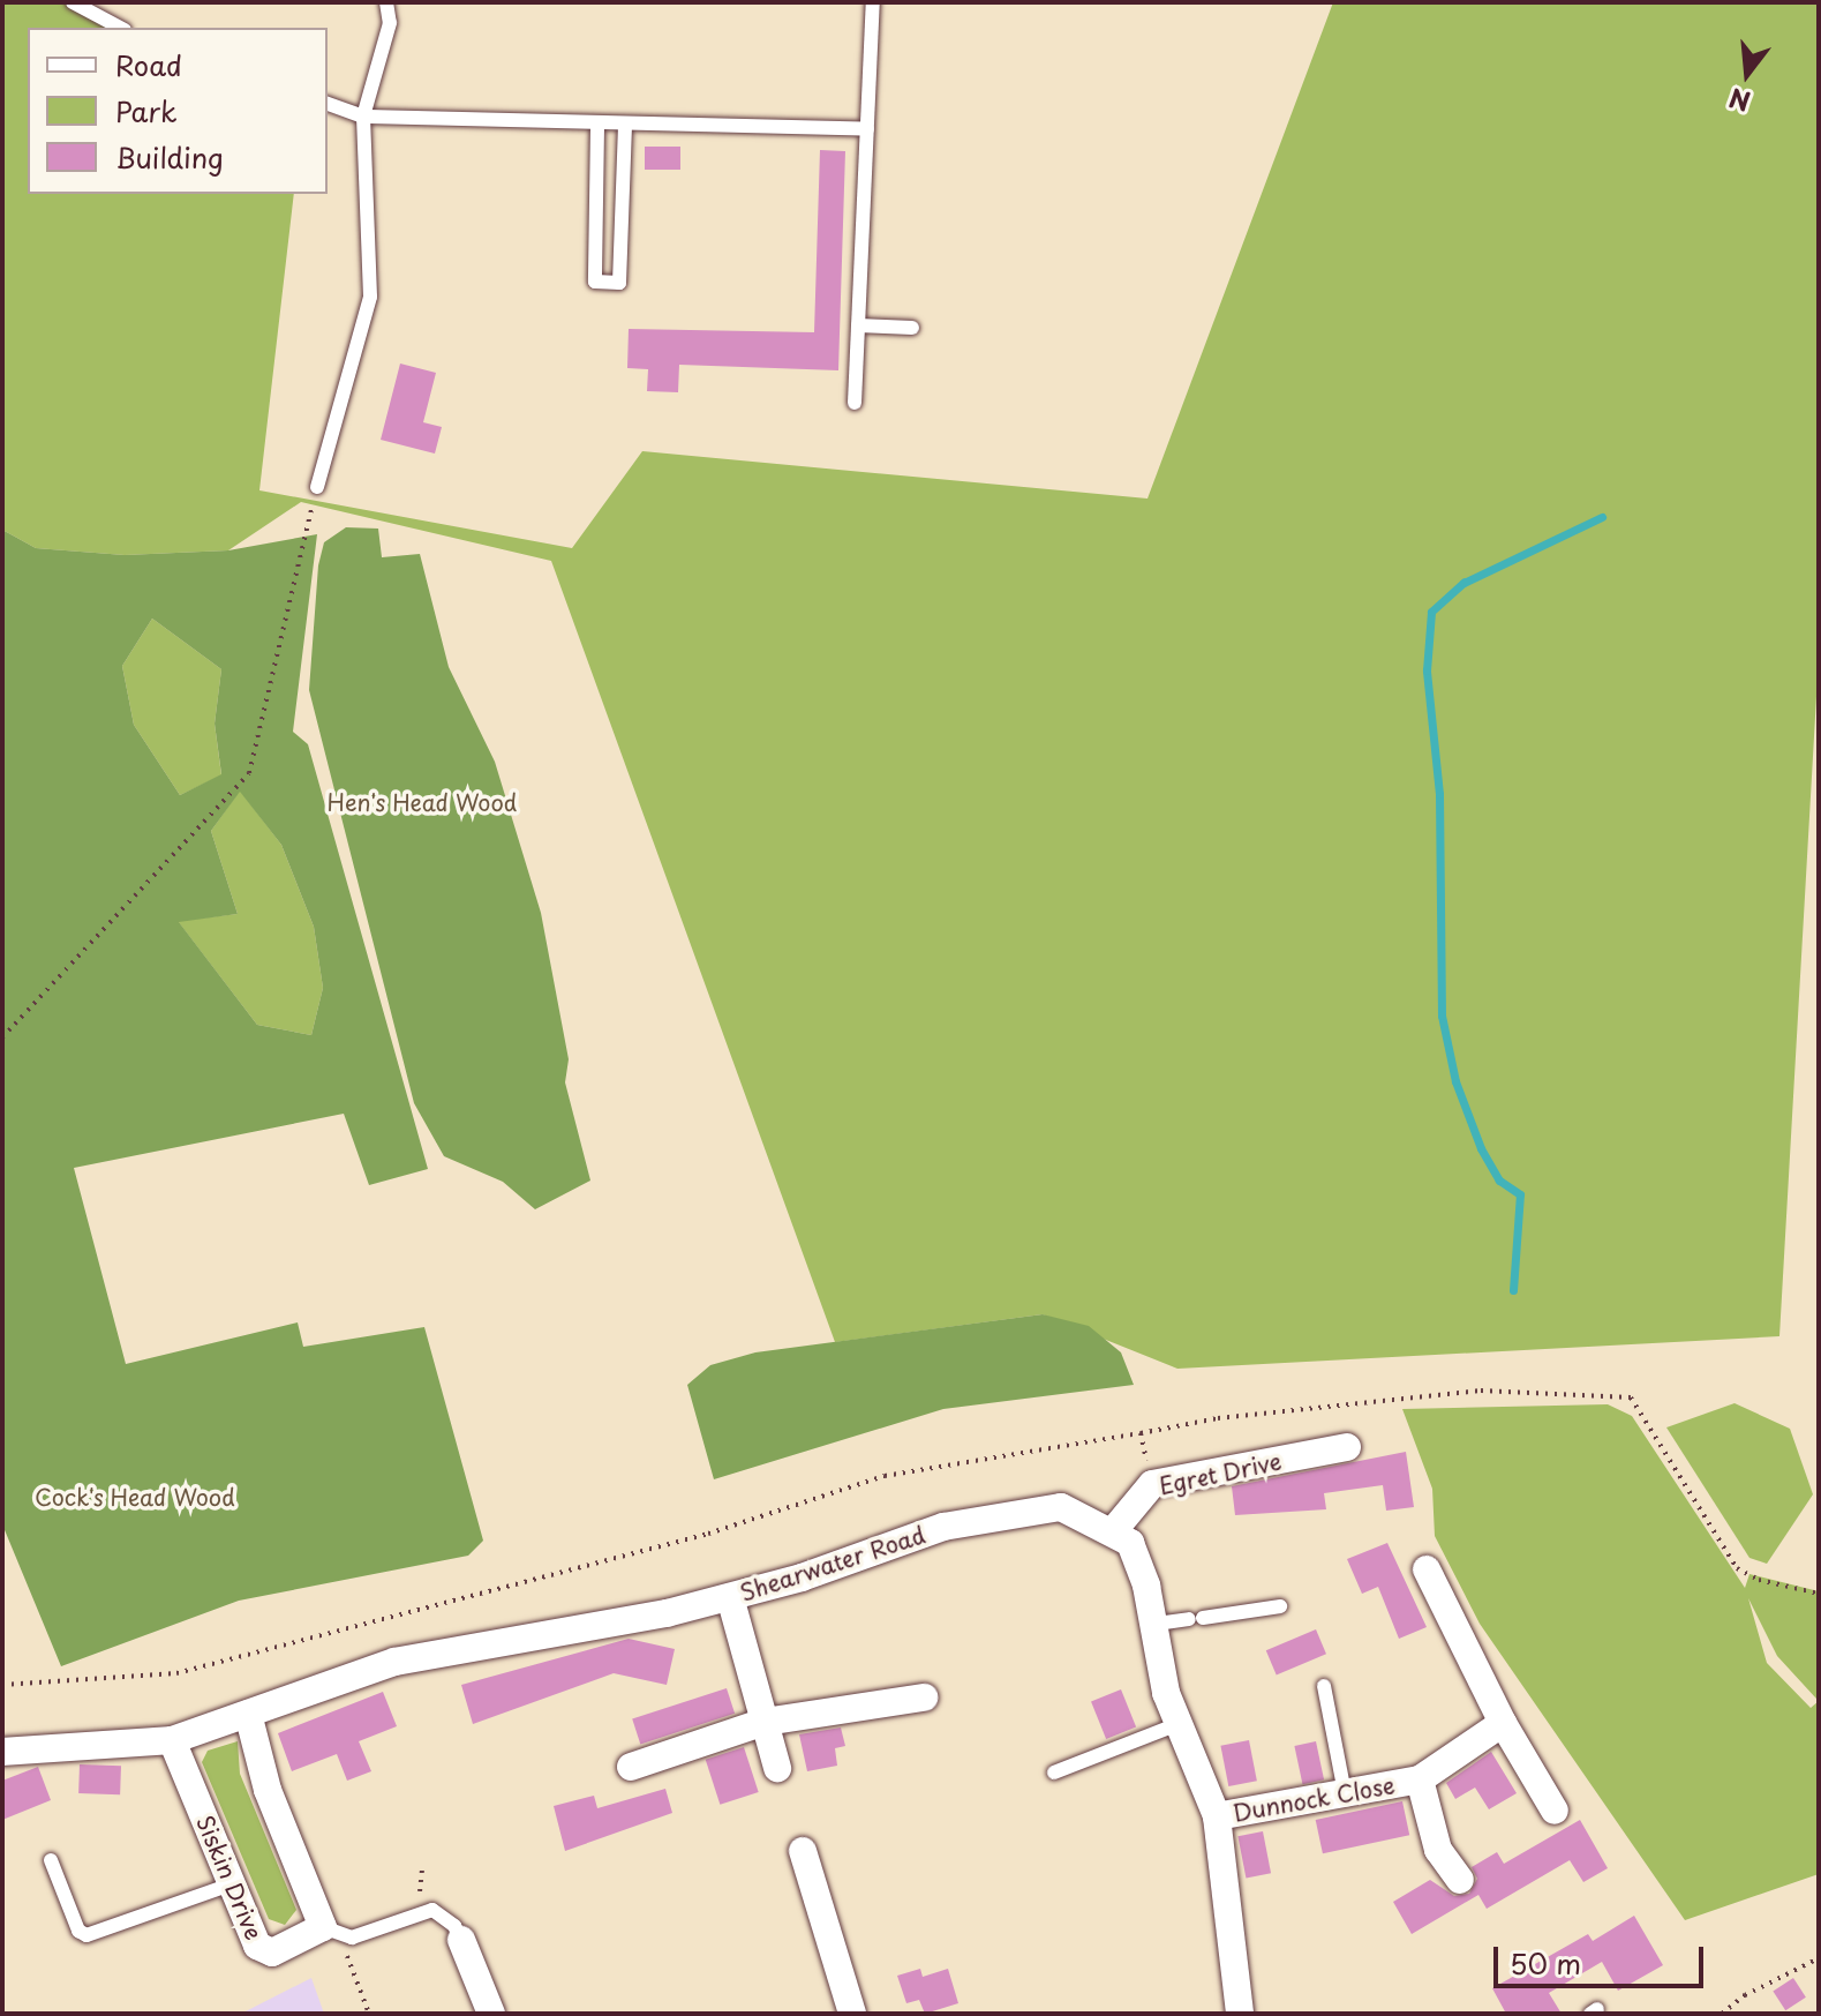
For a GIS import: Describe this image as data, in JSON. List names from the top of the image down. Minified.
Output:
{"streets":{"street":["Egret Drive","Shearwater Road","Dunnock Close","Siskin Drive"]},"crossings":[["Egret Drive","Shearwater Road"],["Shearwater Road","Dunnock Close"],["Shearwater Road","Siskin Drive"]],"parks":["Hen's Head Wood","Cock's Head Wood"],"legend":["Road","Park","Building"],"scale_bar":"50 m","north":"bottom"}
